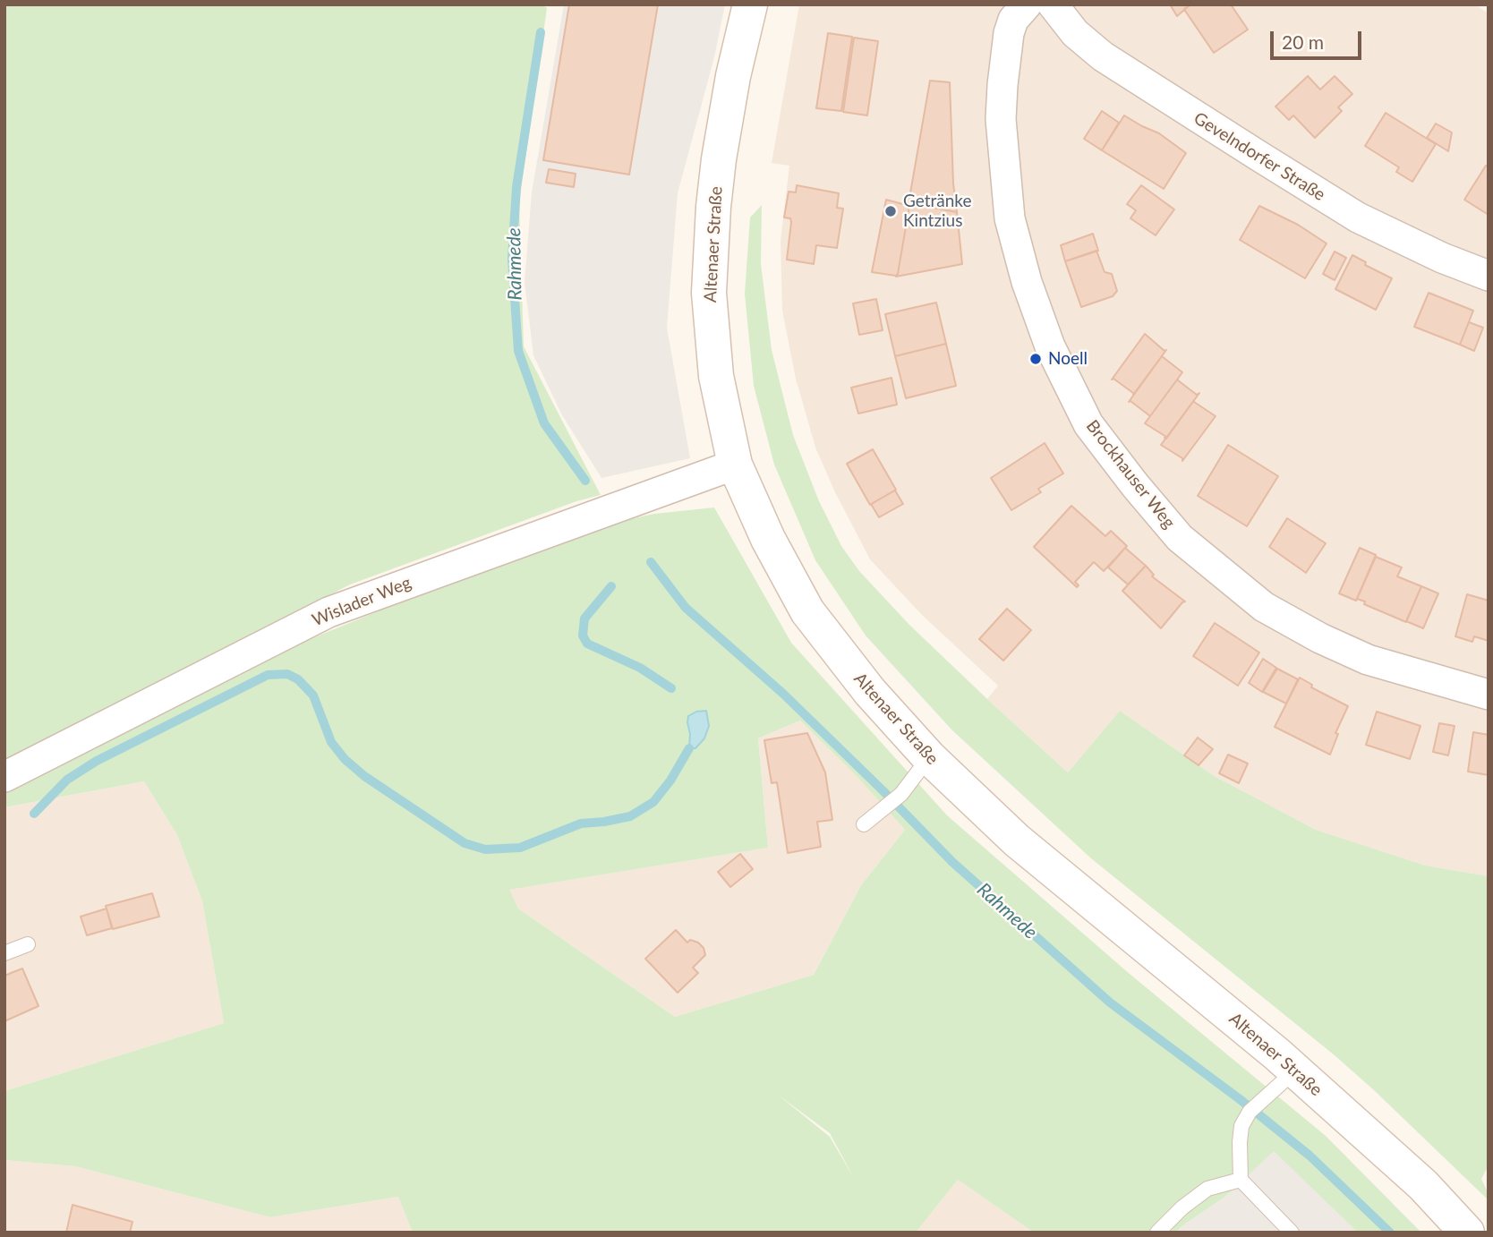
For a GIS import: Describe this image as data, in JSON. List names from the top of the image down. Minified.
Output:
{"streets":{"main road":["Altenaer Straße"],"street":["Gevelndorfer Straße","Brockhauser Weg","Wislader Weg"]},"crossings":[["Altenaer Straße","Wislader Weg"]],"water":["Rahmede"],"places":["Getränke Kintzius","Noell"],"scale_bar":"20 m"}
